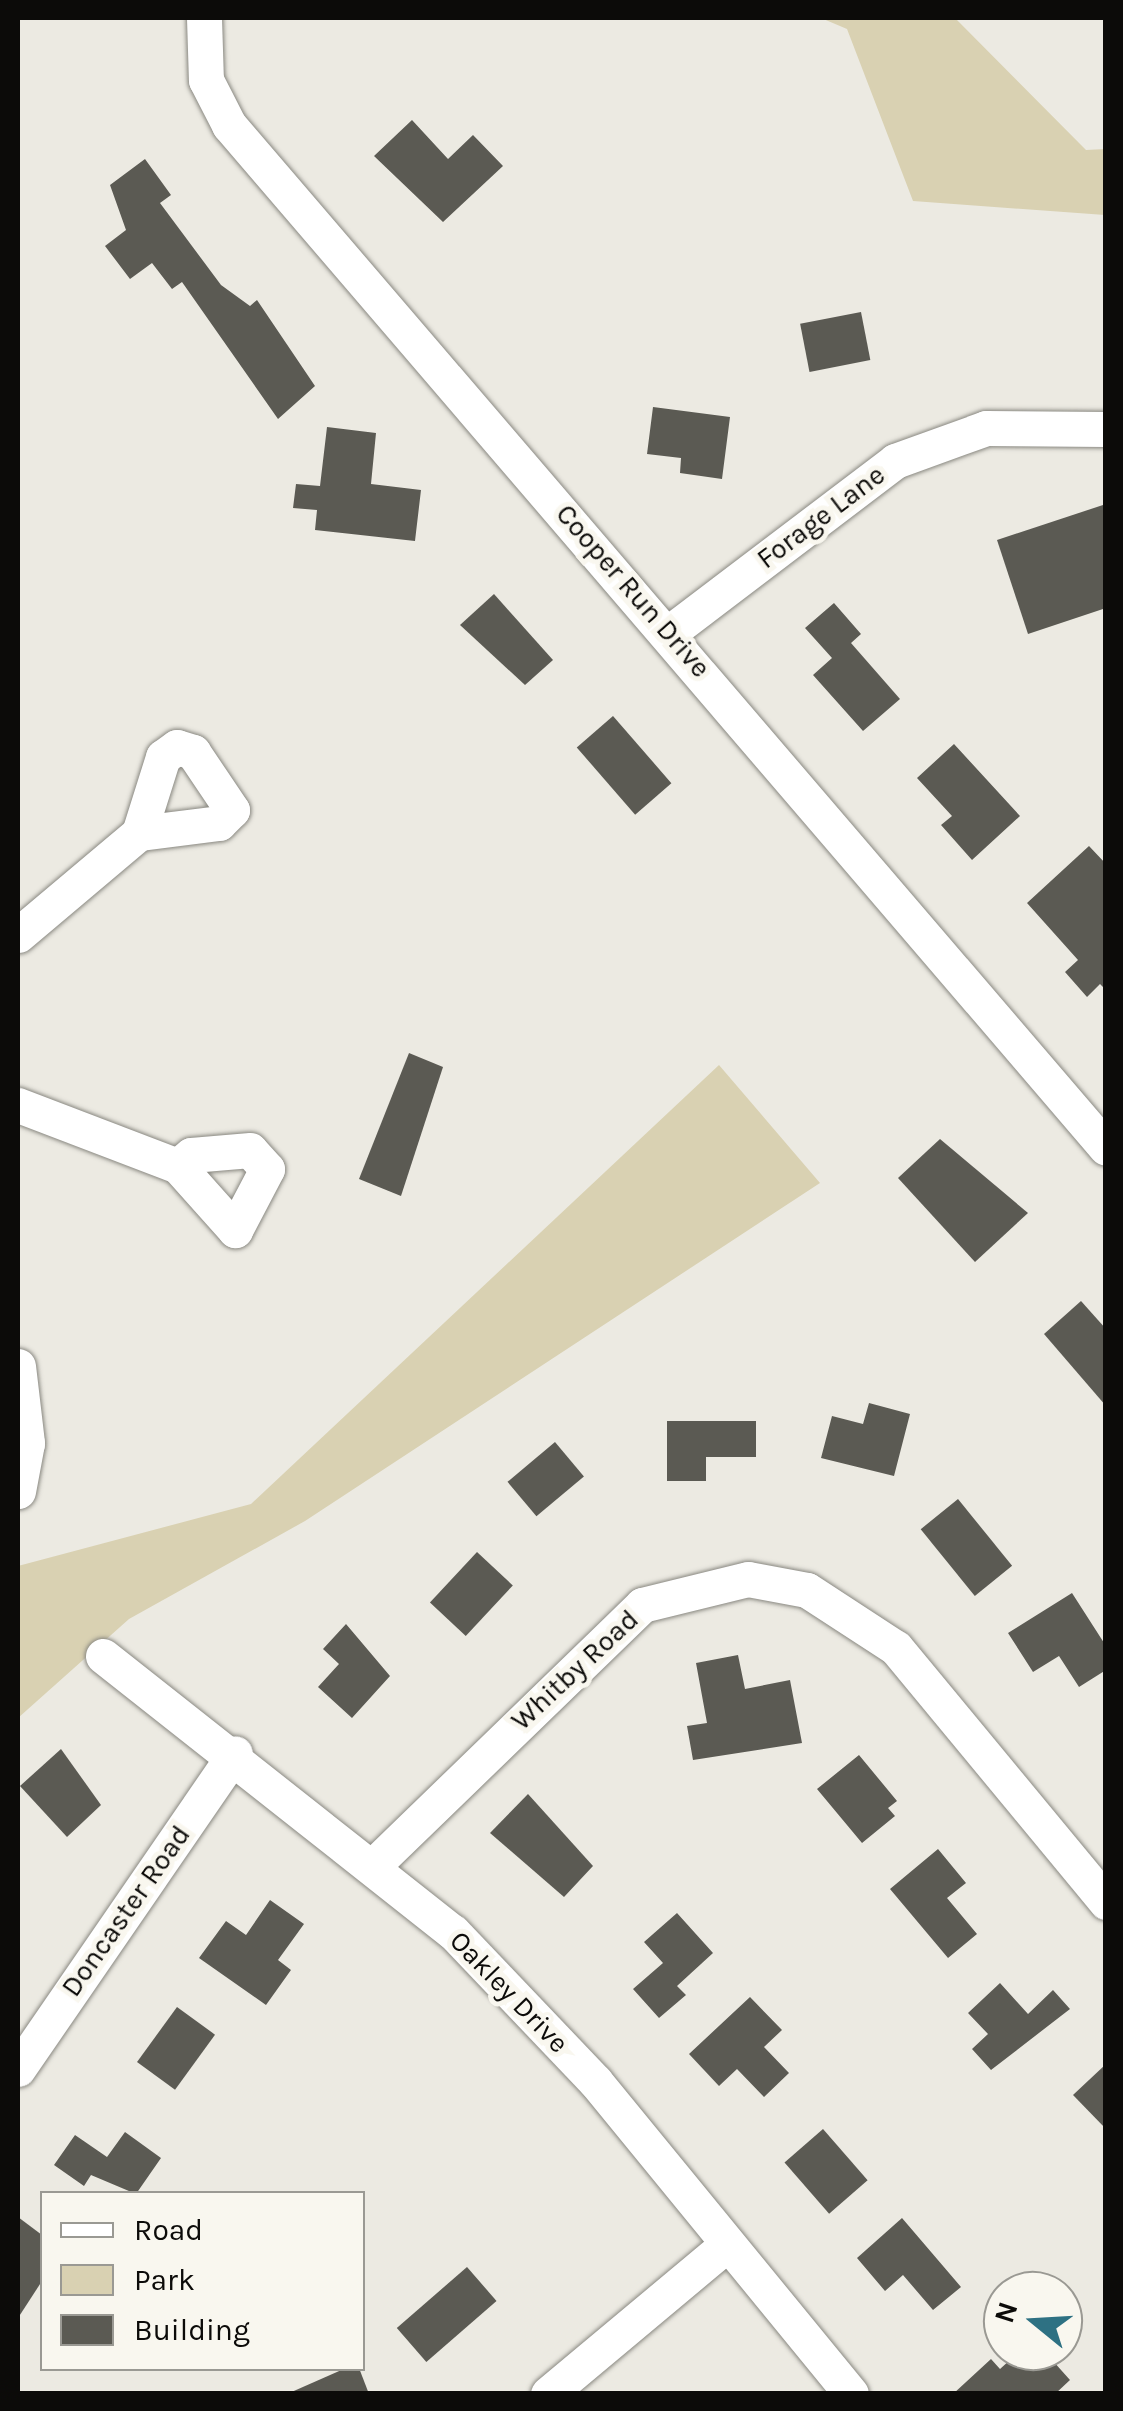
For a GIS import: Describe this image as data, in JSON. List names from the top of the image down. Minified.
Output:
{"streets":{"street":["Forage Lane","Cooper Run Drive","Whitby Road","Doncaster Road","Oakley Drive"]},"crossings":[["Forage Lane","Cooper Run Drive"],["Whitby Road","Oakley Drive"],["Doncaster Road","Oakley Drive"]],"legend":["Road","Park","Building"],"north":"left"}
